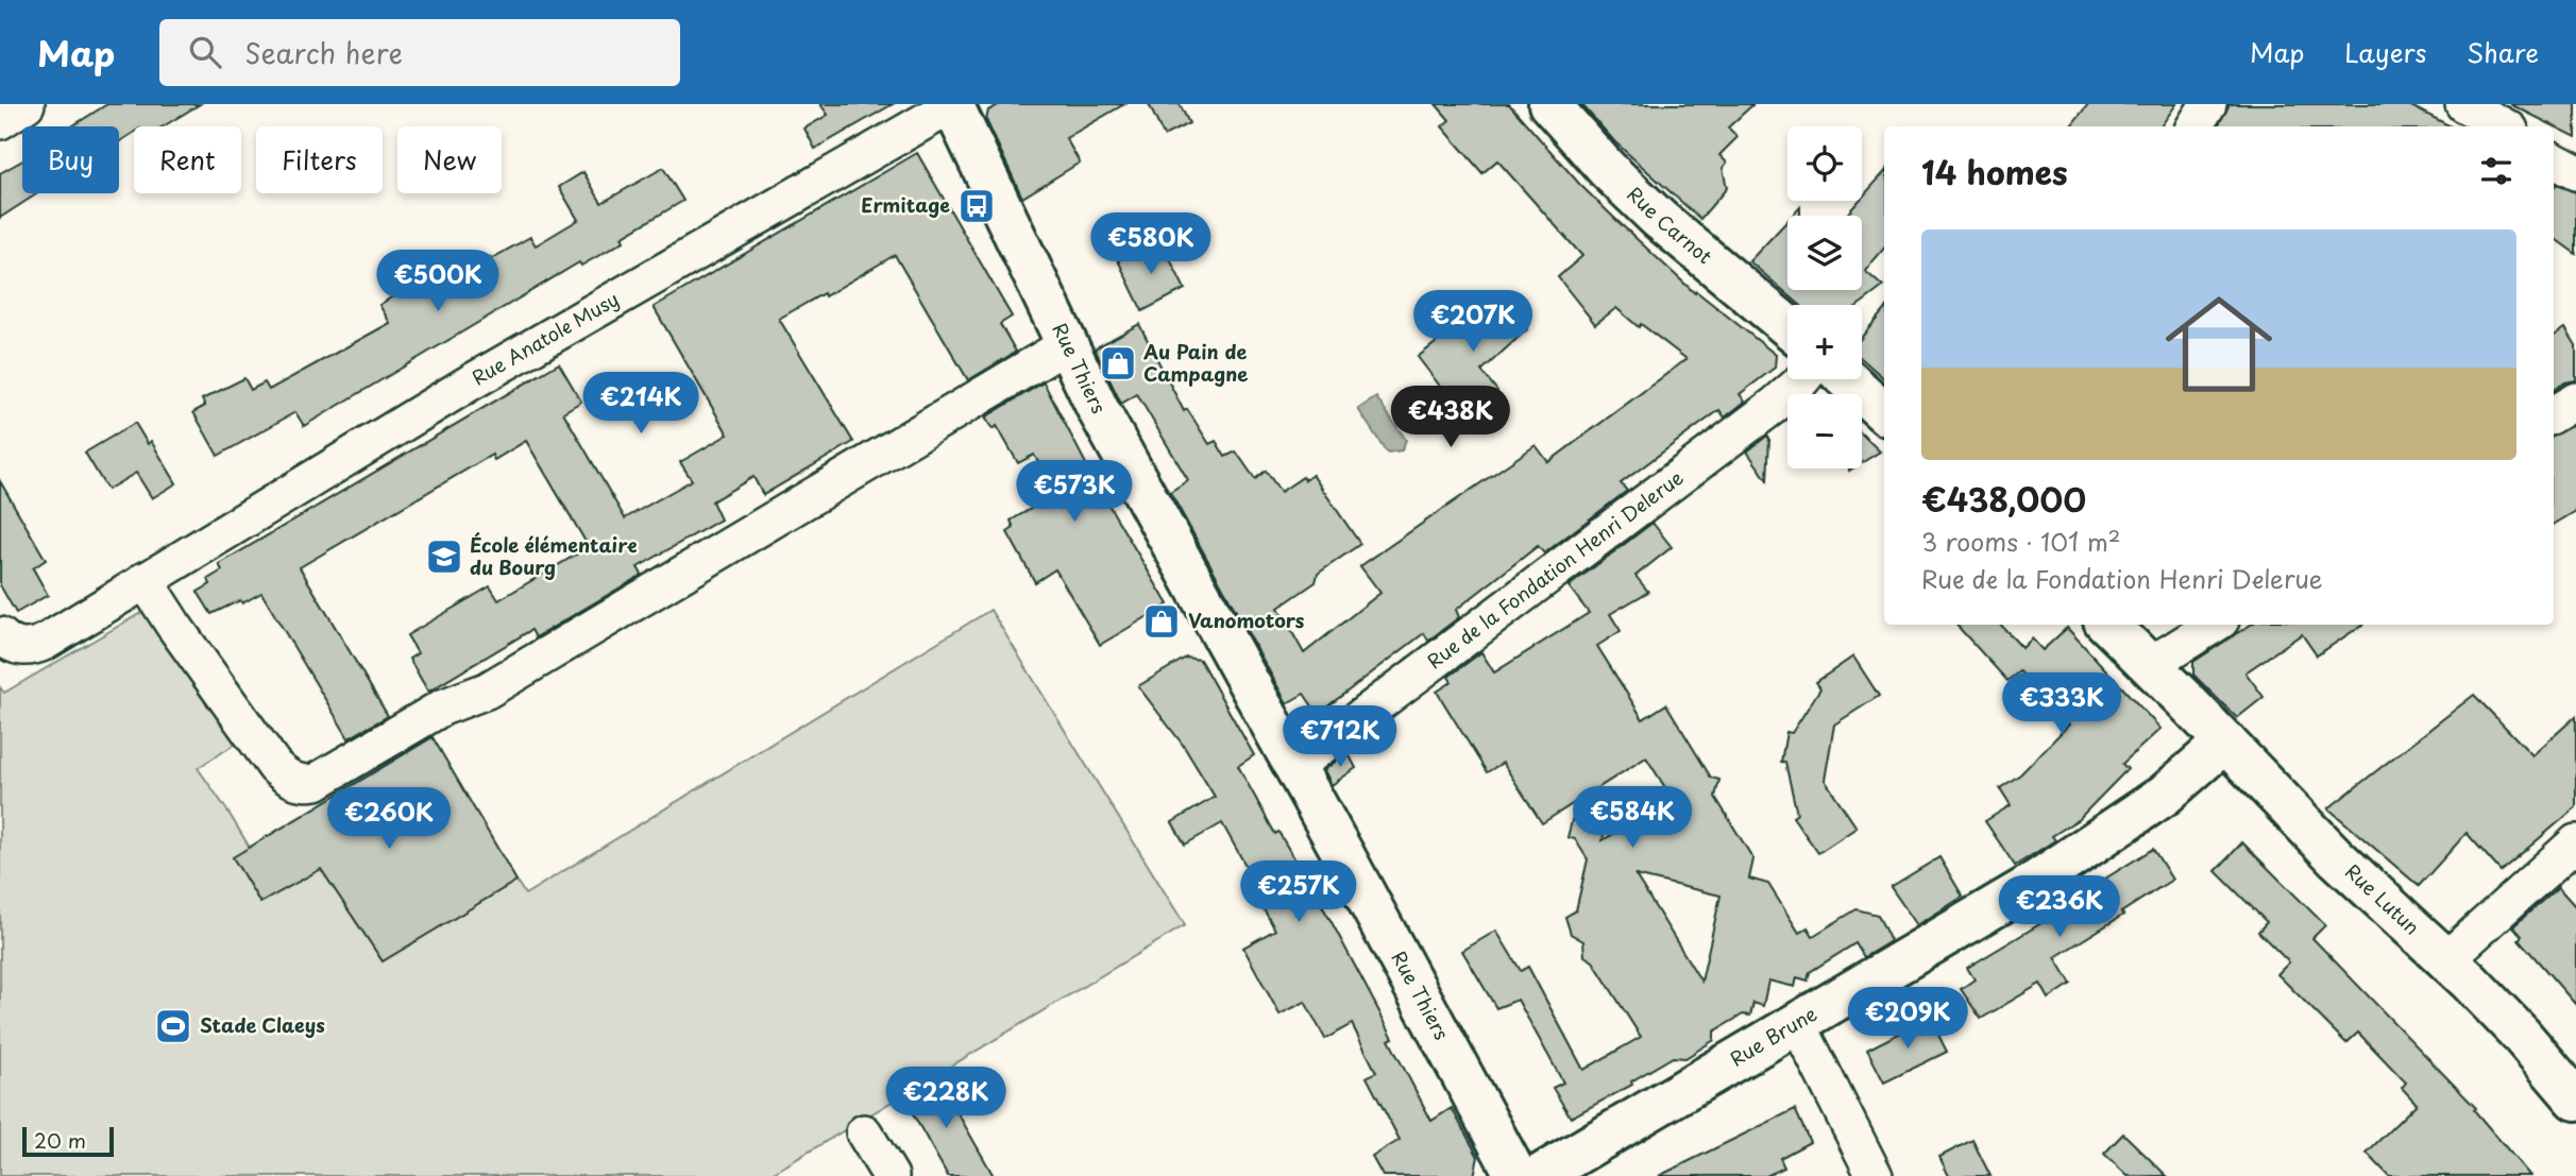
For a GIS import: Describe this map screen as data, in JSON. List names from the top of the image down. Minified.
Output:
{"streets":{"main road":["Rue Carnot","Rue Thiers","Rue Lutun","Rue Brune"],"street":["Rue Anatole Musy","Rue de la Fondation Henri Delerue"]},"crossings":[["Rue Anatole Musy","Rue Thiers"],["Rue Thiers","Rue de la Fondation Henri Delerue"],["Rue Lutun","Rue Brune"]],"places":{"bus stop":["Ermitage"],"shop":["Au Pain de Campagne","Vanomotors"],"school or university":["École élémentaire du Bourg"],"sports":["Stade Claeys"]},"scale_bar":"20 m","page":{"header":"Map","search":"Search here","nav":["Map","Layers","Share"],"map_buttons":["+","−"],"chip":["Buy","Rent","Filters","New"],"heading":"14 homes","price":["€580K","€500K","€207K","€214K","€438K","€573K","€333K","€712K","€584K","€260K","€257K","€236K","€209K","€228K"],"list":[{"name":"€438,000","note":"3 rooms · 101 m² · Rue de la Fondation Henri Delerue"}],"scale":"20 m"}}
